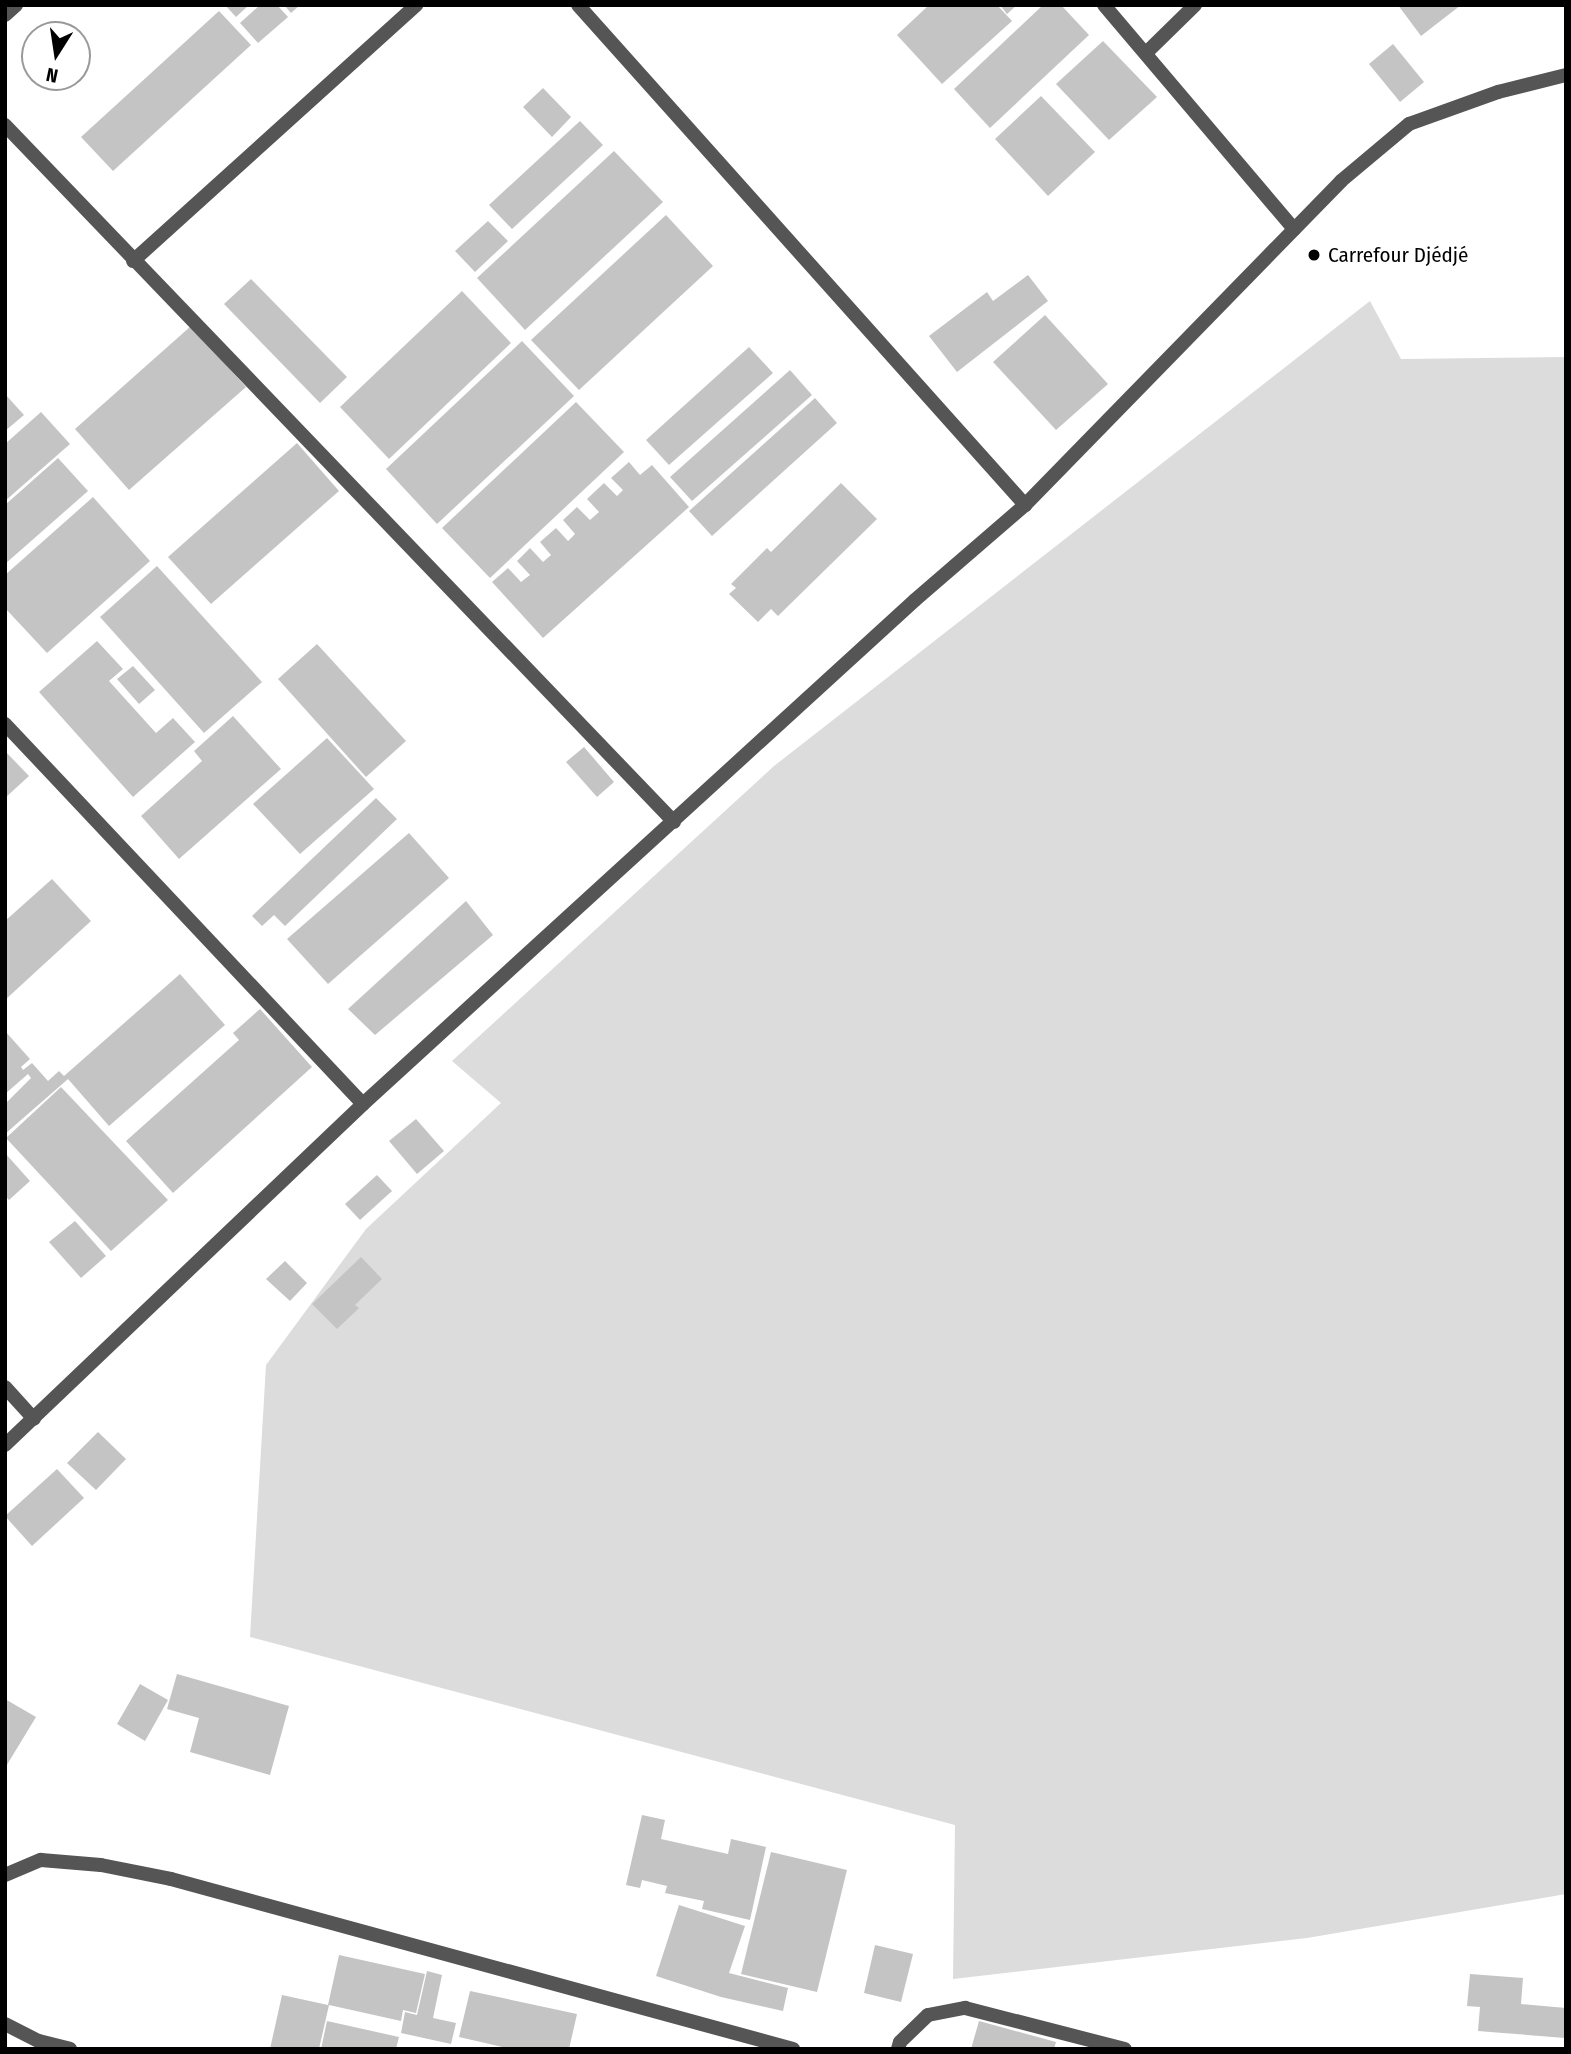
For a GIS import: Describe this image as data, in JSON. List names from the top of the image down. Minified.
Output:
{"places":["Carrefour Djédjé"],"north":"bottom"}
